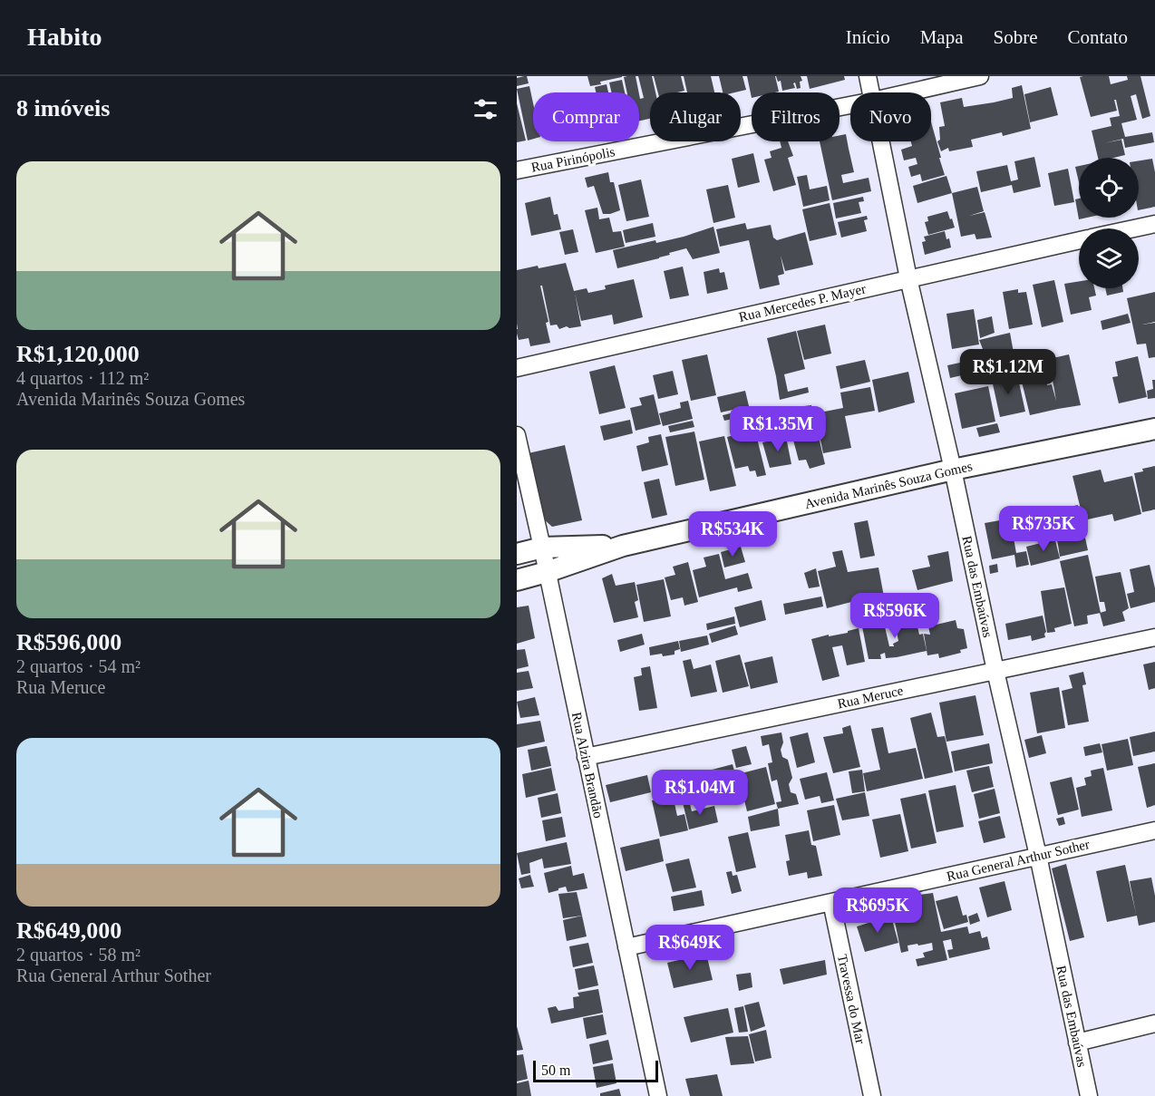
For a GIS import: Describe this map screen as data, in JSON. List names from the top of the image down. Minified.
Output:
{"streets":{"street":["Rua Pirinópolis","Rua Mercedes P. Mayer","Avenida Marinês Souza Gomes","Rua das Embaúvas","Rua Meruce","Rua Alzira Brandão","Rua General Arthur Sother","Travessa do Mar"]},"crossings":[["Rua Mercedes P. Mayer","Rua das Embaúvas"],["Avenida Marinês Souza Gomes","Rua das Embaúvas"],["Avenida Marinês Souza Gomes","Rua Alzira Brandão"],["Rua das Embaúvas","Rua Meruce"],["Rua das Embaúvas","Rua General Arthur Sother"],["Rua Meruce","Rua Alzira Brandão"],["Rua Alzira Brandão","Rua General Arthur Sother"],["Rua General Arthur Sother","Travessa do Mar"]],"scale_bar":"50 m","page":{"header":"Habito","nav":["Início","Mapa","Sobre","Contato"],"heading":"8 imóveis","chip":["Comprar","Alugar","Filtros","Novo"],"list":[{"name":"R$1,120,000","note":"4 quartos · 112 m² · Avenida Marinês Souza Gomes"},{"name":"R$596,000","note":"2 quartos · 54 m² · Rua Meruce"},{"name":"R$649,000","note":"2 quartos · 58 m² · Rua General Arthur Sother"}],"price":["R$1.12M","R$1.35M","R$735K","R$534K","R$596K","R$1.04M","R$695K","R$649K"],"scale":"50 m"}}
